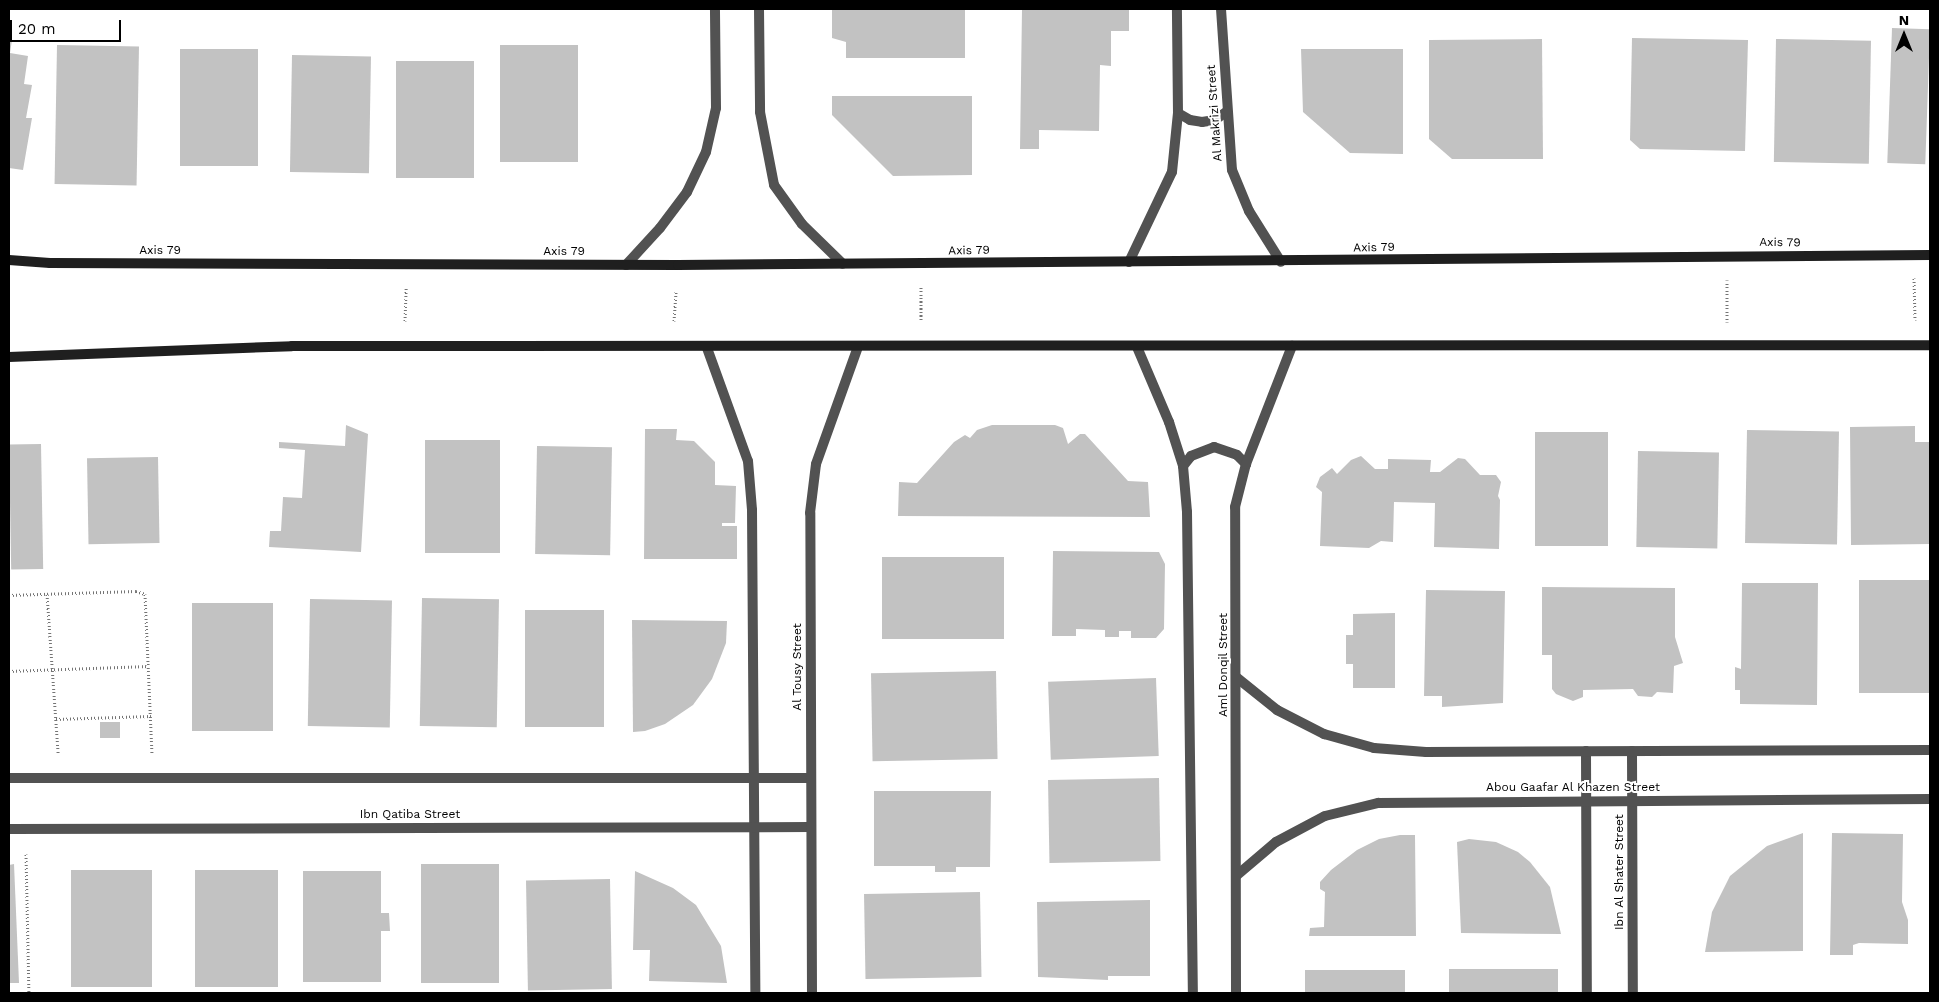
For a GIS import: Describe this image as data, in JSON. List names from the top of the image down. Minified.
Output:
{"streets":{"main road":["Axis 79"],"street":["Al Makrizi Street","Aml Donqil Street","Al Tousy Street","Abou Gaafar Al Khazen Street","Ibn Qatiba Street","Ibn Al Shater Street"]},"crossings":[["Al Makrizi Street","Axis 79"],["Aml Donqil Street","Abou Gaafar Al Khazen Street"],["Al Tousy Street","Ibn Qatiba Street"],["Abou Gaafar Al Khazen Street","Ibn Al Shater Street"]],"scale_bar":"20 m","north":"top"}
